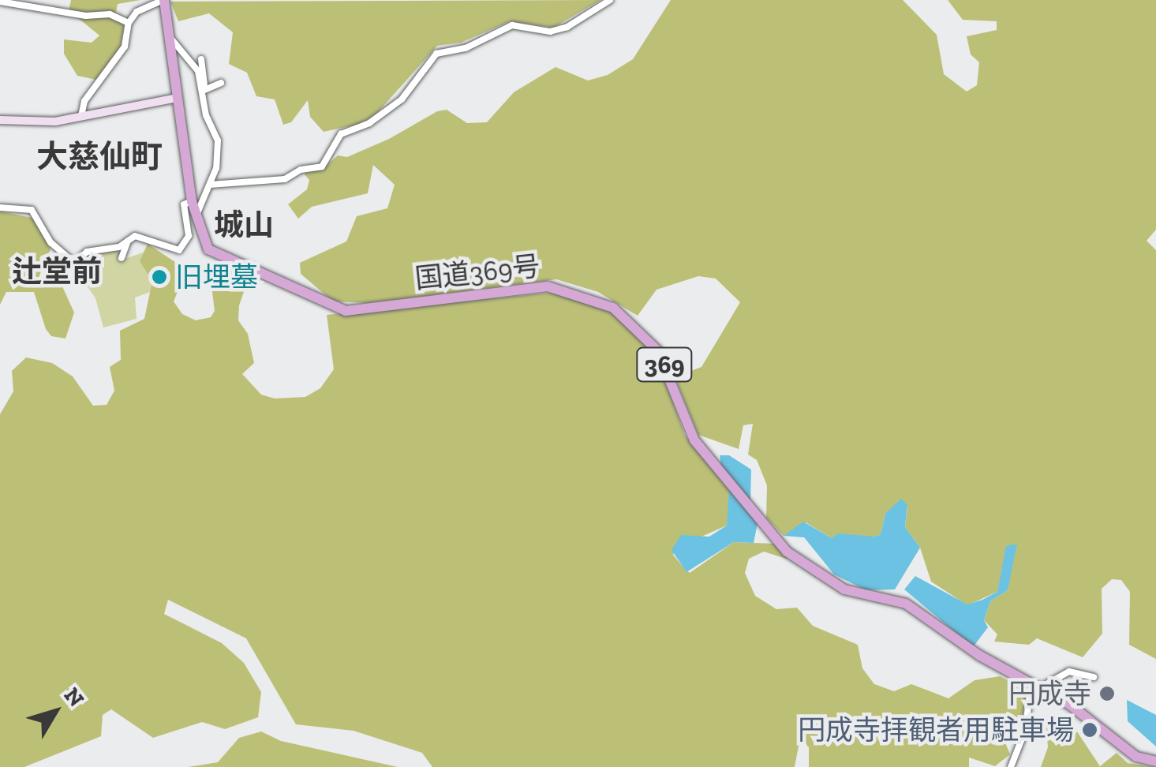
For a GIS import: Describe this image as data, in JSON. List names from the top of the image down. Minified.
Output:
{"streets":{"highway":["国道369号","369"]},"districts":["大慈仙町","城山","辻堂前"],"places":["旧埋墓","円成寺","円成寺拝観者用駐車場"],"north":"top right"}
